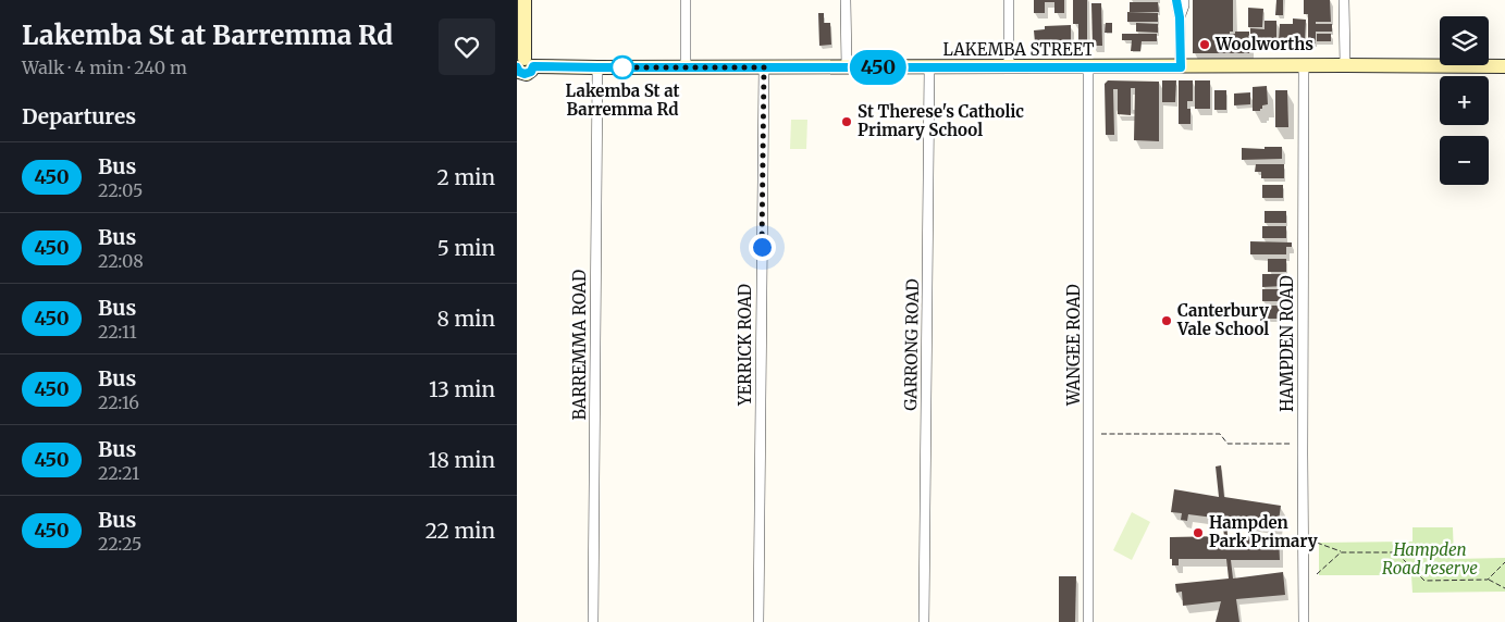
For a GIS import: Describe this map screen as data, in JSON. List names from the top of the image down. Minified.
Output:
{"streets":{"main road":["LAKEMBA STREET"],"street":["HAMPDEN ROAD","BARREMMA ROAD","YERRICK ROAD","GARRONG ROAD","WANGEE ROAD"]},"crossings":[["LAKEMBA STREET","HAMPDEN ROAD"],["LAKEMBA STREET","BARREMMA ROAD"],["LAKEMBA STREET","YERRICK ROAD"],["LAKEMBA STREET","GARRONG ROAD"],["LAKEMBA STREET","WANGEE ROAD"]],"parks":["Hampden Road reserve"],"places":["Woolworths","Lakemba St at Barremma Rd","St Therese's Catholic Primary School","Canterbury Vale School","Hampden Park Primary"],"lines":["bus line 450"],"page":{"heading":[["Lakemba St at Barremma Rd","Walk · 4 min · 240 m"],"Departures"],"on_map":"450","map_buttons":["+","−"],"list":[{"mark":"450","name":"Bus","note":"22:05","value":"2 min"},{"mark":"450","name":"Bus","note":"22:08","value":"5 min"},{"mark":"450","name":"Bus","note":"22:11","value":"8 min"},{"mark":"450","name":"Bus","note":"22:16","value":"13 min"},{"mark":"450","name":"Bus","note":"22:21","value":"18 min"},{"mark":"450","name":"Bus","note":"22:25","value":"22 min"}]}}
